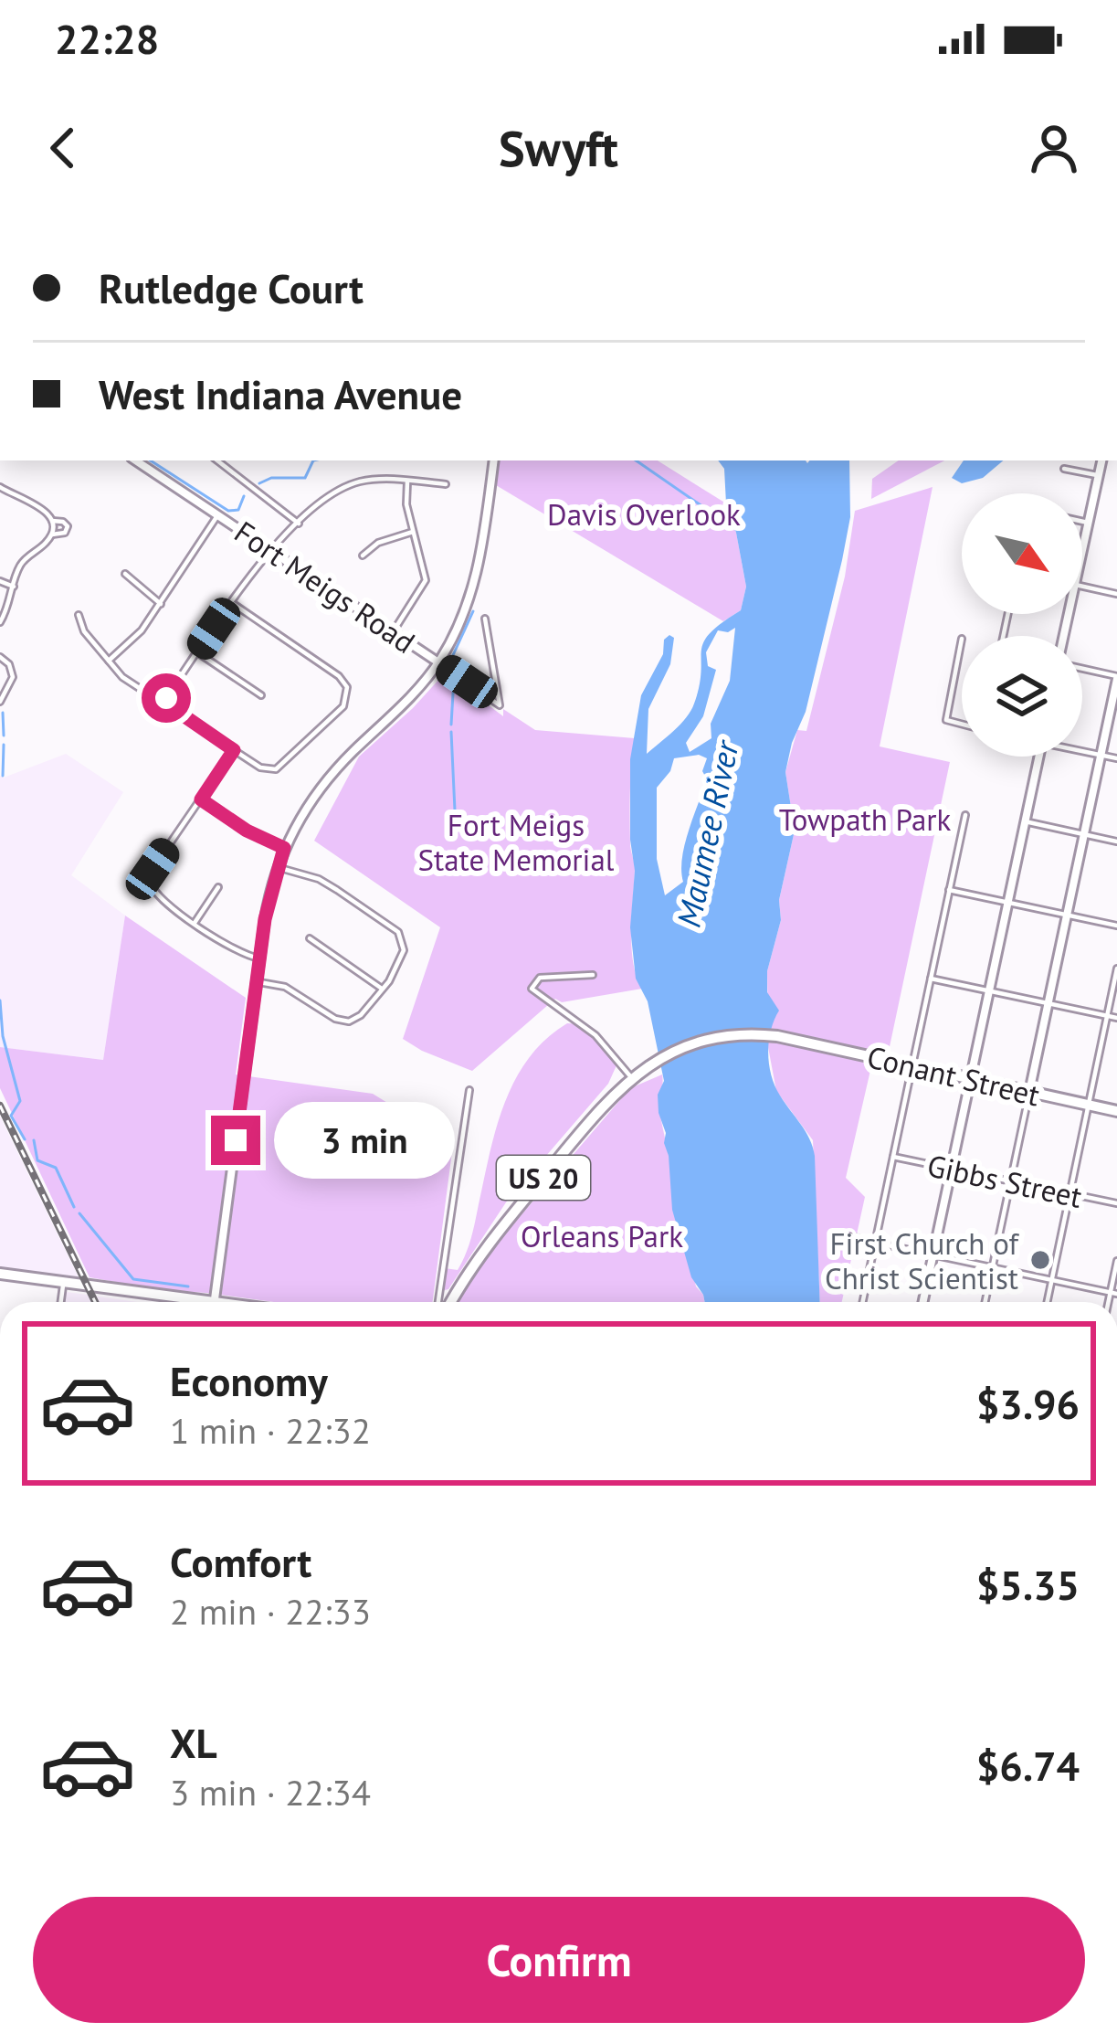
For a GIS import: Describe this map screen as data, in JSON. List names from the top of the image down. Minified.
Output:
{"streets":{"main road":["Conant Street","US 20"],"street":["Fort Meigs Road","Gibbs Street"]},"crossings":[["Conant Street","US 20"]],"water":["Maumee River"],"parks":["Davis Overlook","Towpath Park","Fort Meigs State Memorial","Orleans Park"],"places":["First Church of Christ Scientist"],"north":"bottom right","page":{"status":"22:28","header":"Swyft","banner":["Rutledge Court","West Indiana Avenue"],"bubble":"3 min","list":[{"name":"Economy","note":"1 min · 22:32","value":"$3.96"},{"name":"Comfort","note":"2 min · 22:33","value":"$5.35"},{"name":"XL","note":"3 min · 22:34","value":"$6.74"}],"buttons":"Confirm"}}
